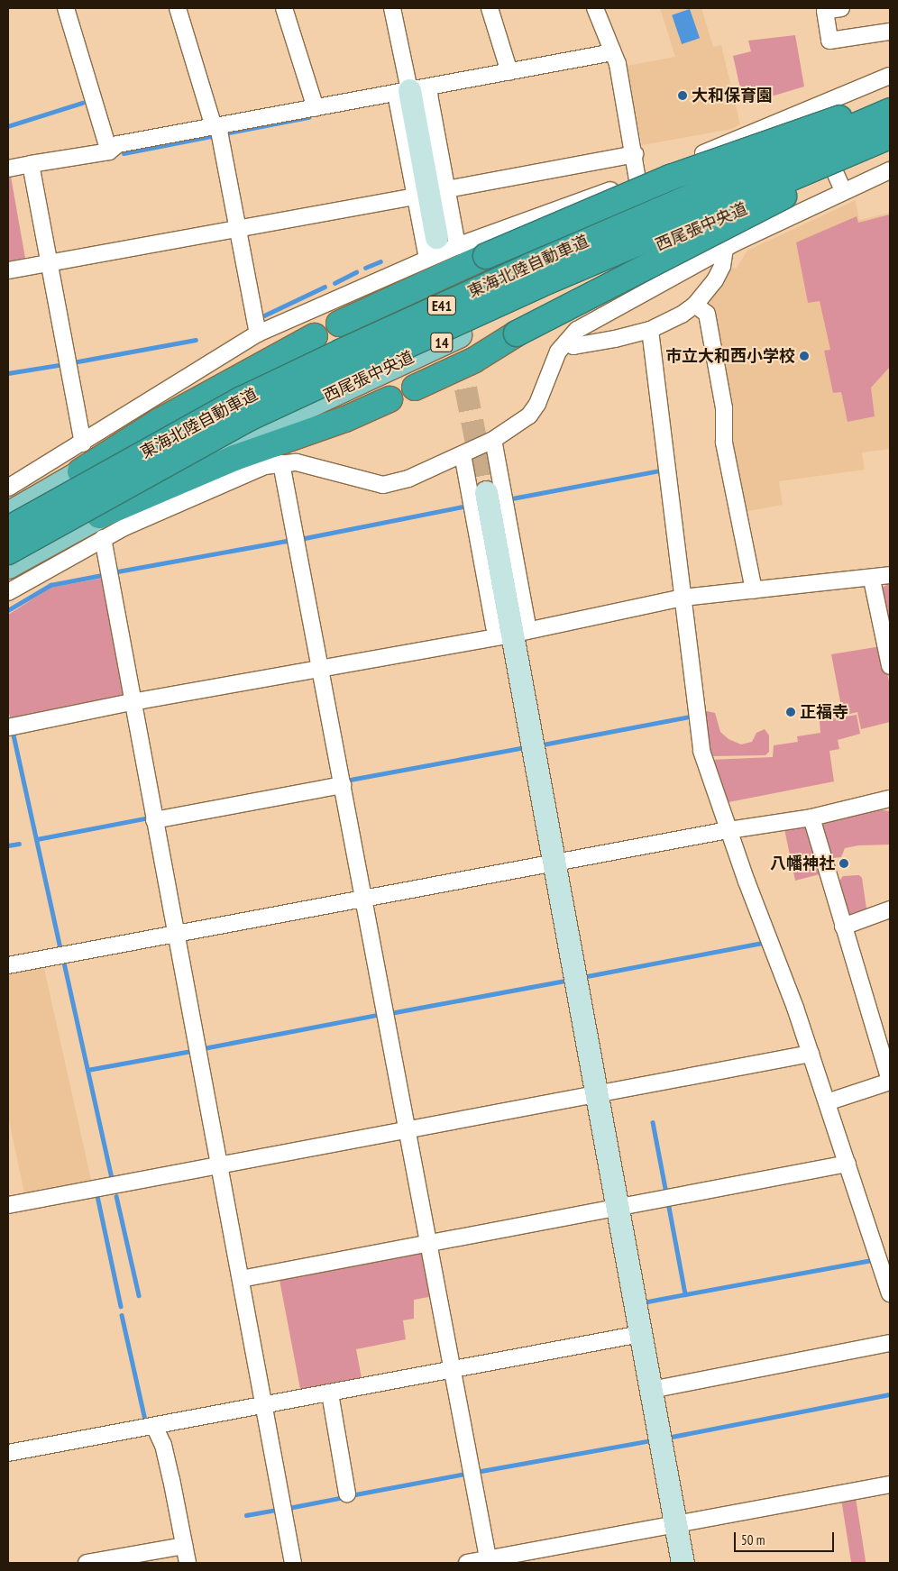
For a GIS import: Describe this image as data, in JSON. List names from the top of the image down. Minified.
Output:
{"streets":{"highway":["東海北陸自動車道","E41"],"main road":["西尾張中央道","14"]},"places":["大和保育園","市立大和西小学校","正福寺","八幡神社"],"scale_bar":"50 m"}
